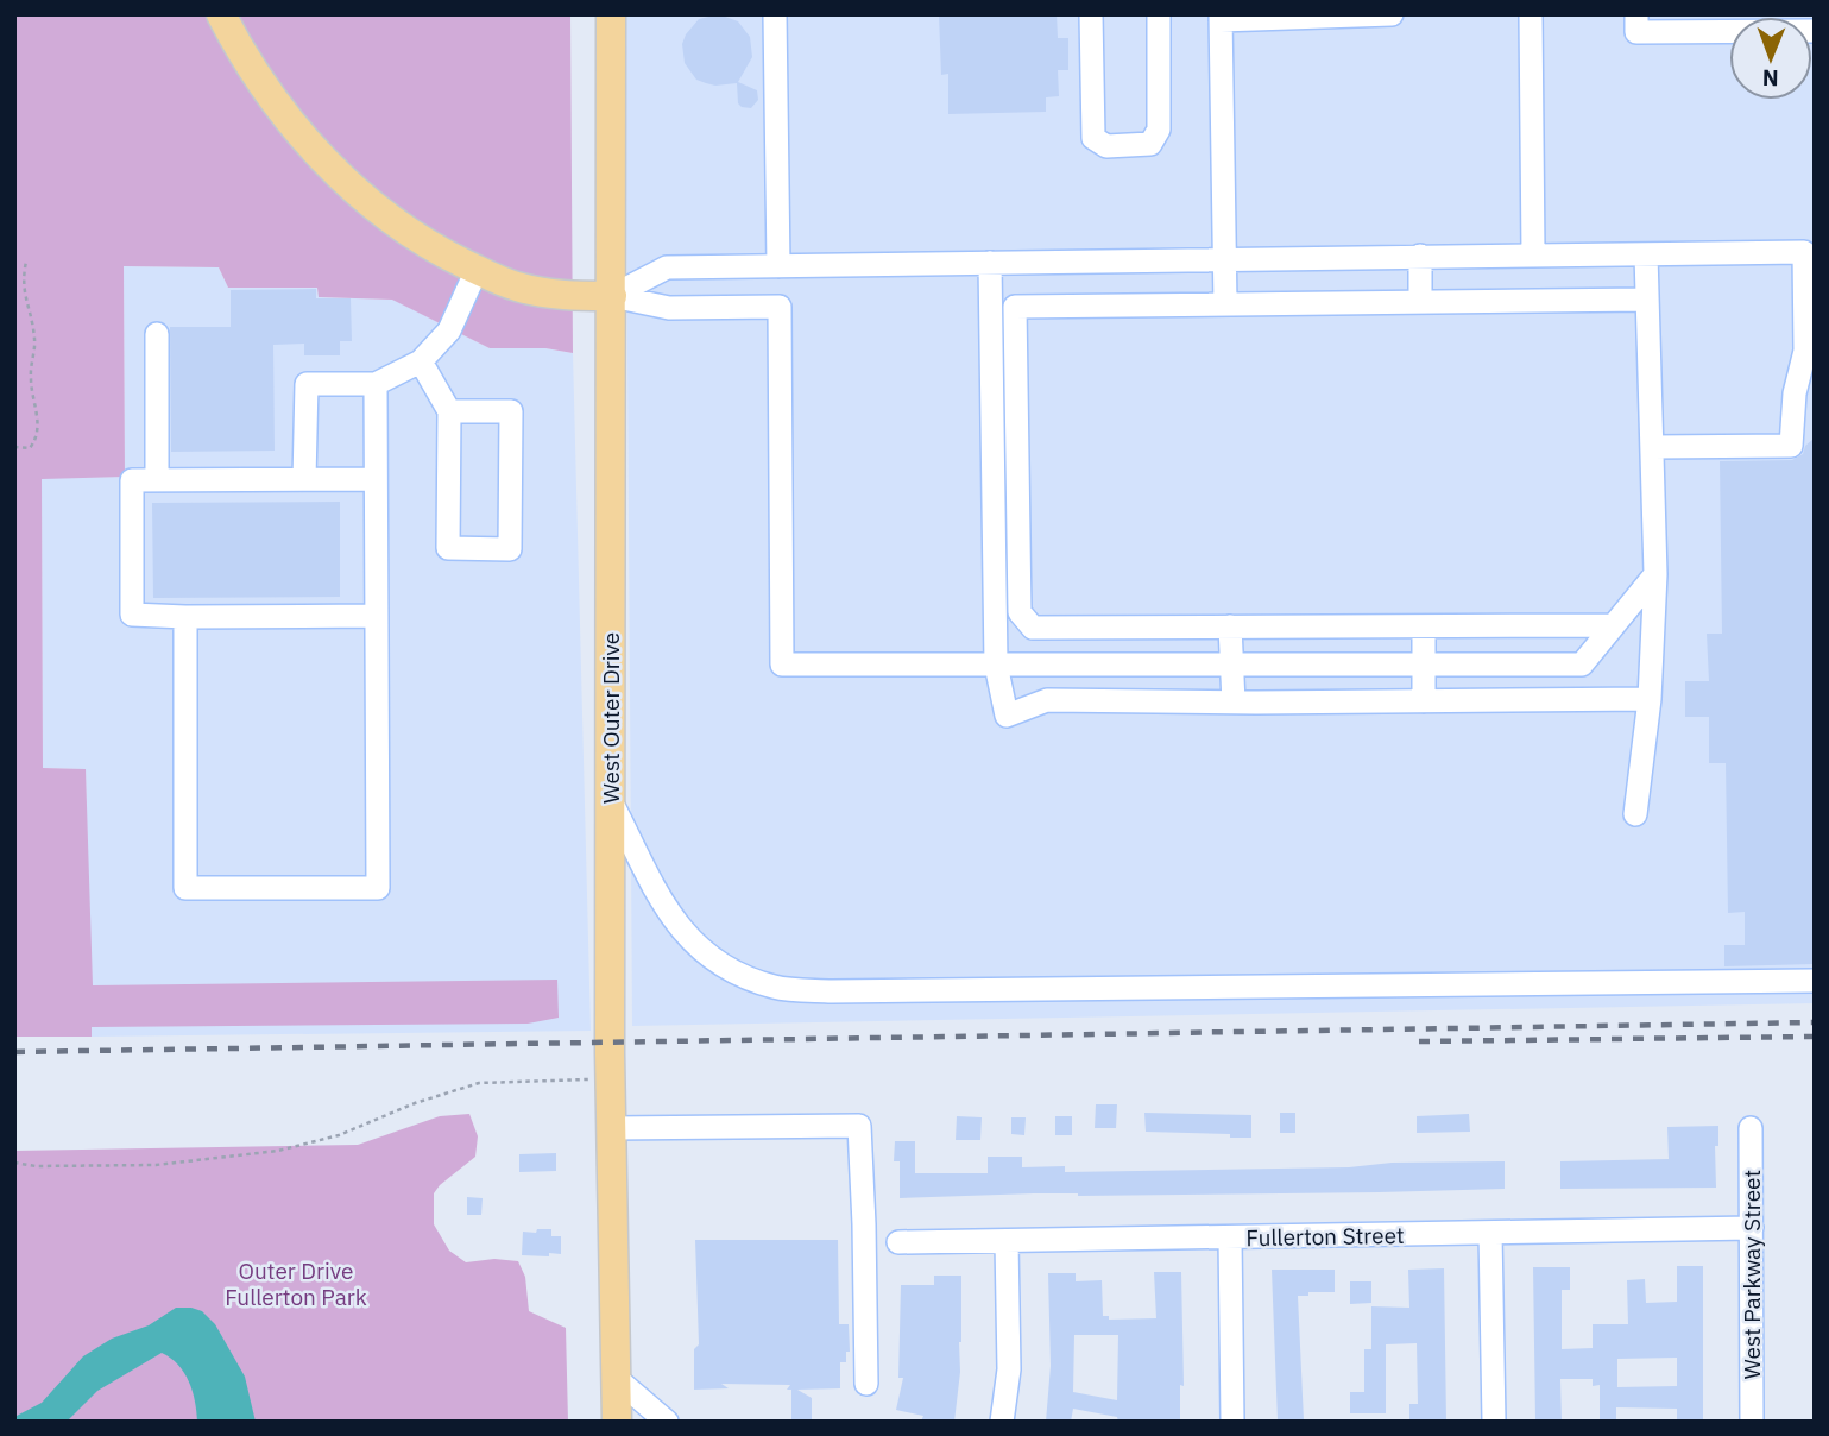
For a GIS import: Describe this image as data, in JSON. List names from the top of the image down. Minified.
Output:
{"streets":{"main road":["West Outer Drive"],"street":["Fullerton Street","West Parkway Street"]},"crossings":[["Fullerton Street","West Parkway Street"]],"parks":["Outer Drive Fullerton Park"],"north":"bottom"}
